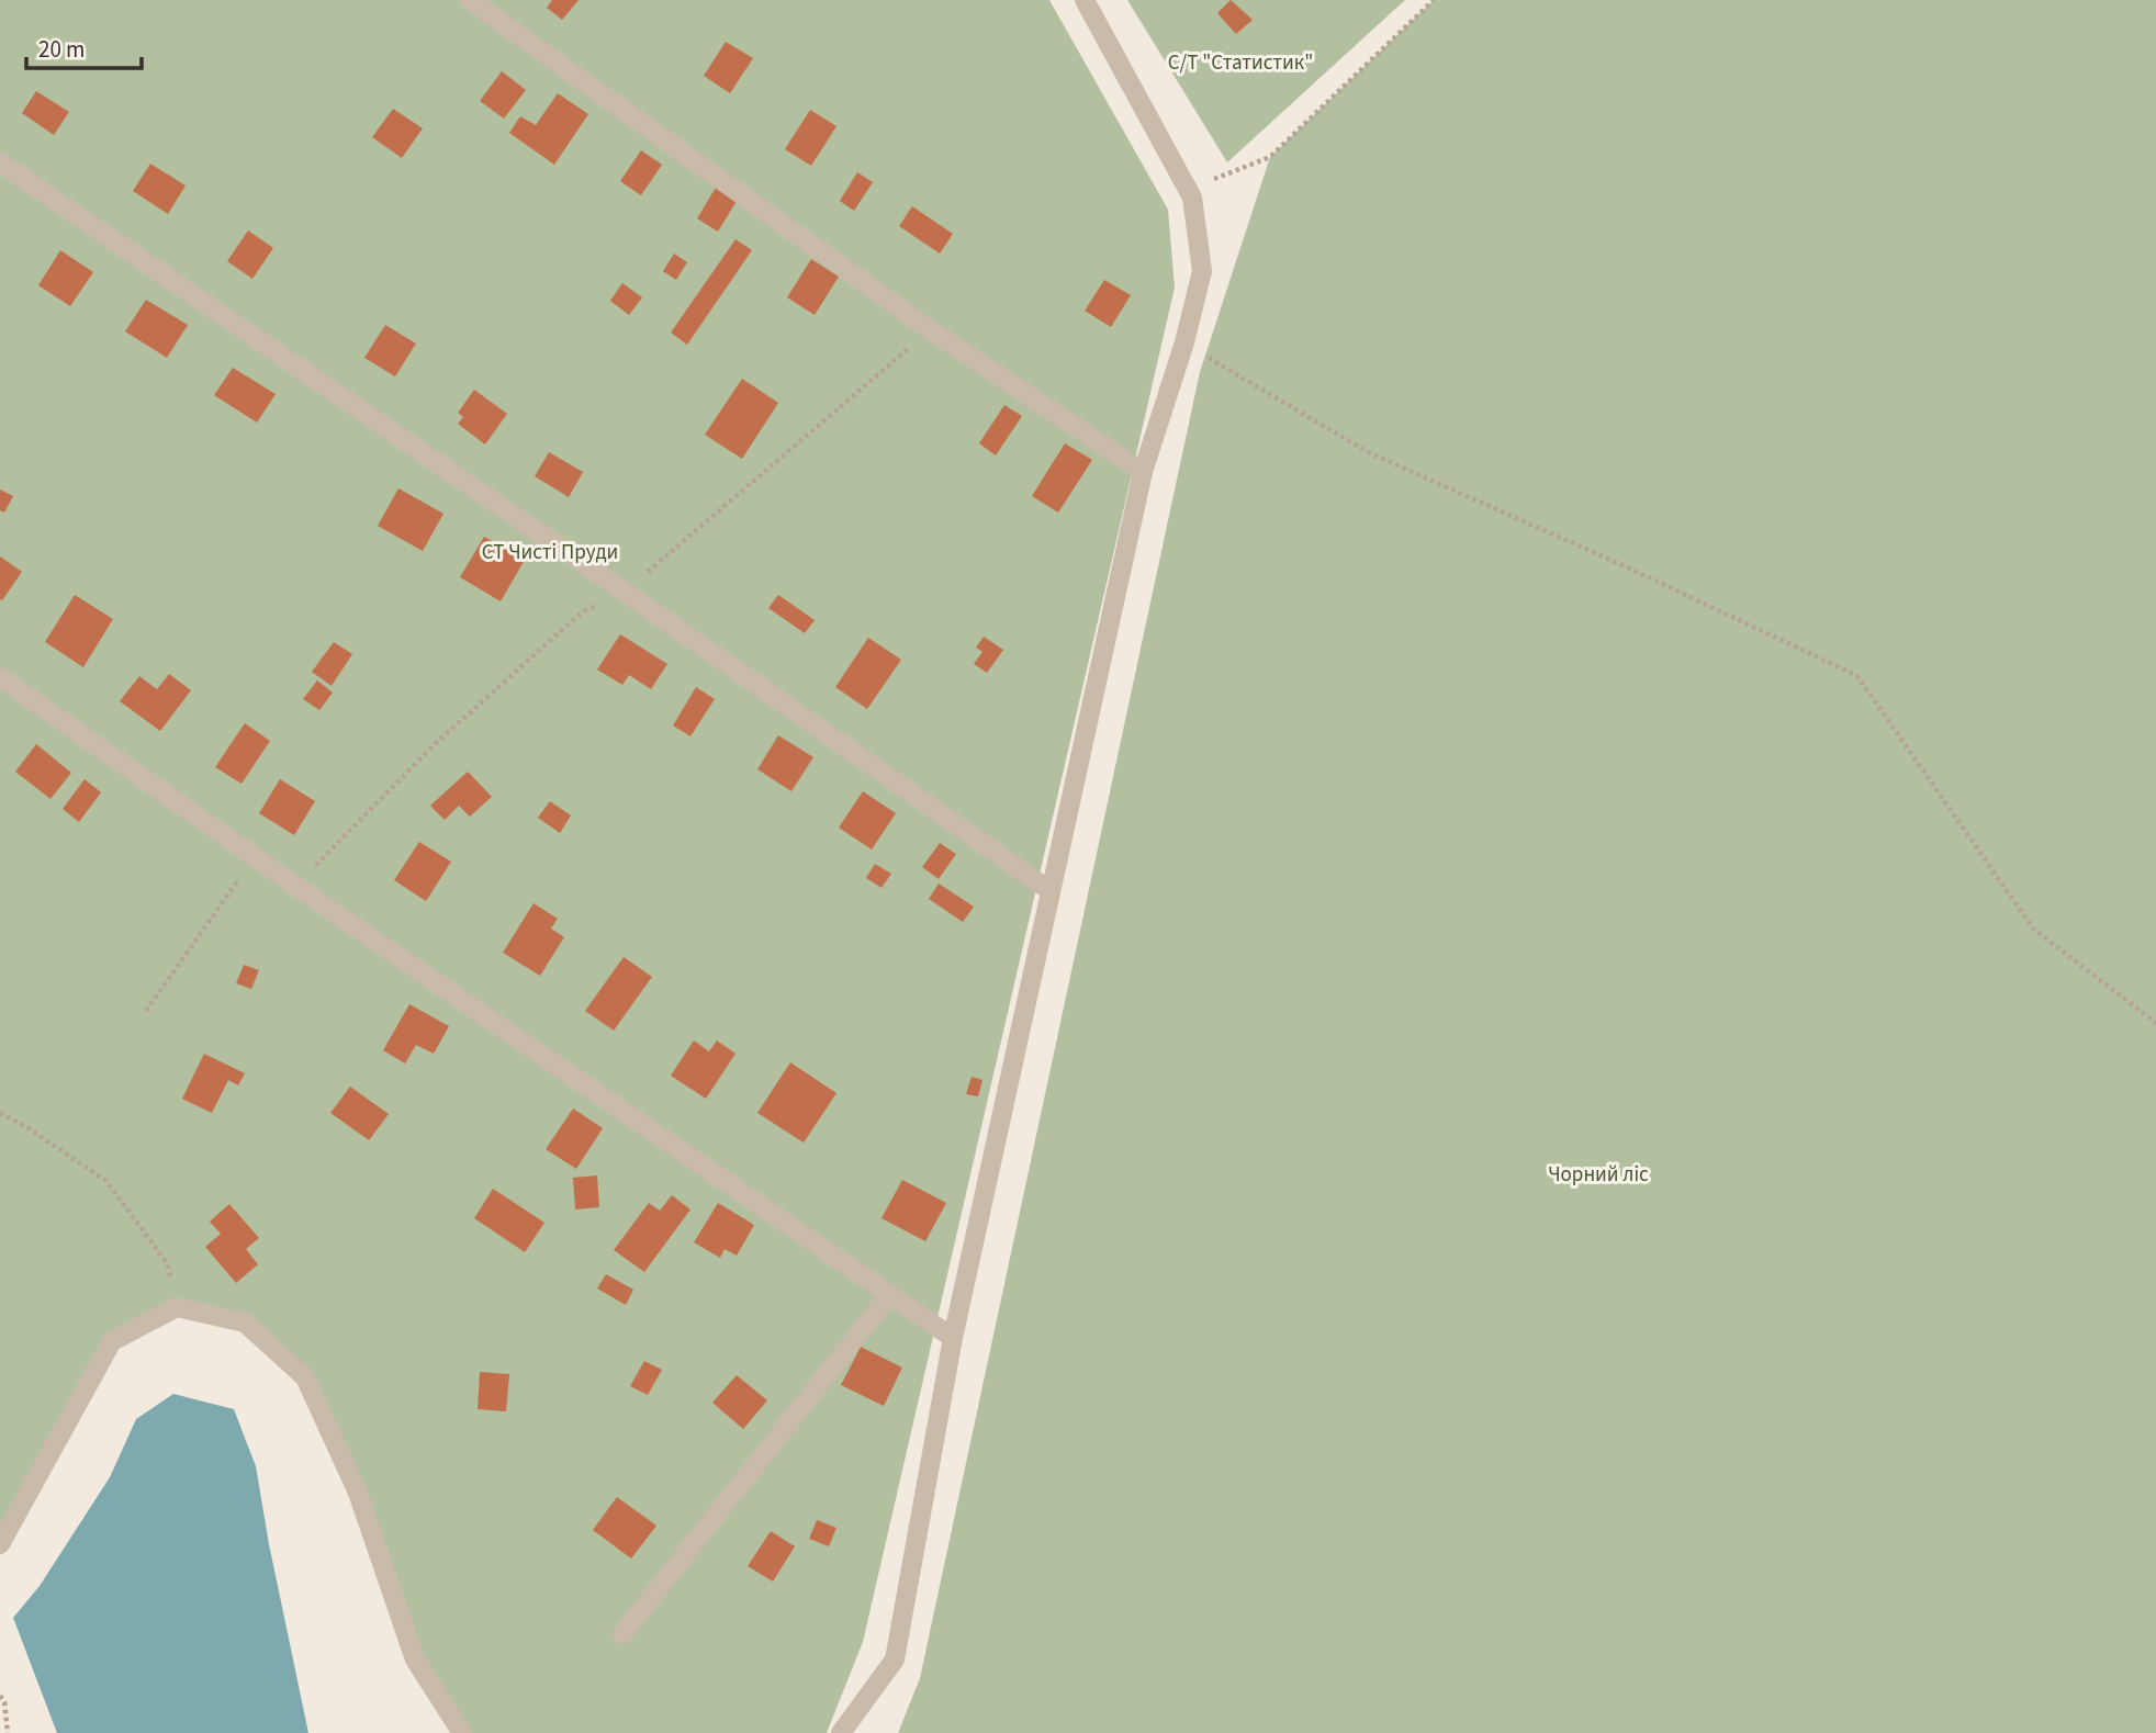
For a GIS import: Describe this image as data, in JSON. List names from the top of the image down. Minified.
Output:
{"parks":["С/Т \"Статистик\"","СТ Чисті Пруди","Чорний ліс"],"scale_bar":"20 m"}
